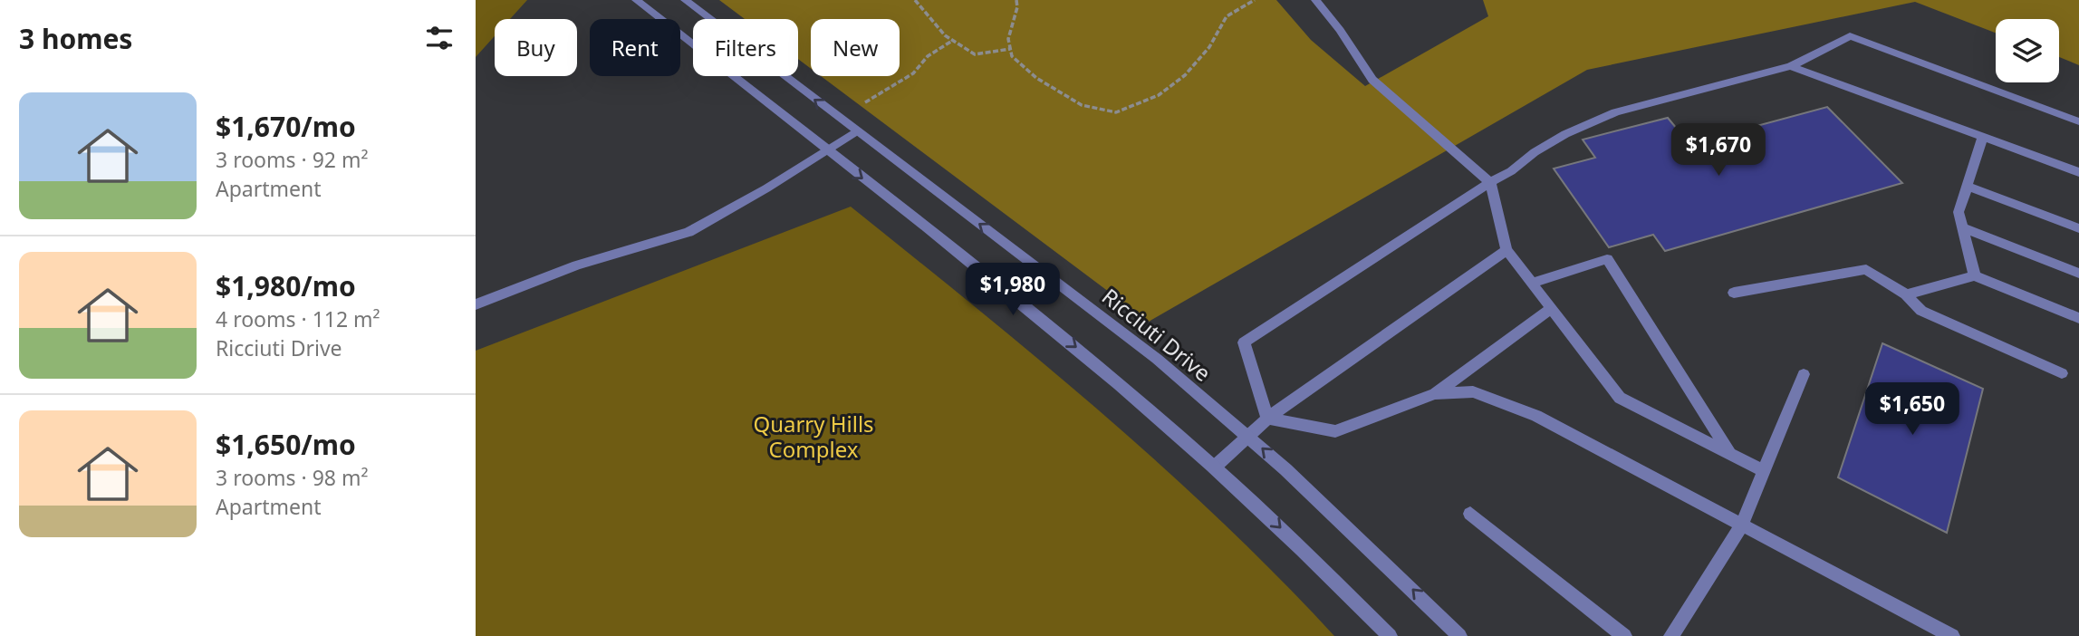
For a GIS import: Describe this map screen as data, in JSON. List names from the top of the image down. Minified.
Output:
{"streets":{"street":["Ricciuti Drive"]},"parks":["Quarry Hills Complex"],"page":{"heading":"3 homes","chip":["Buy","Rent","Filters","New"],"list":[{"name":"$1,670/mo","note":"3 rooms · 92 m² · Apartment"},{"name":"$1,980/mo","note":"4 rooms · 112 m² · Ricciuti Drive"},{"name":"$1,650/mo","note":"3 rooms · 98 m² · Apartment"}],"price":["$1,670","$1,980","$1,650"]}}
